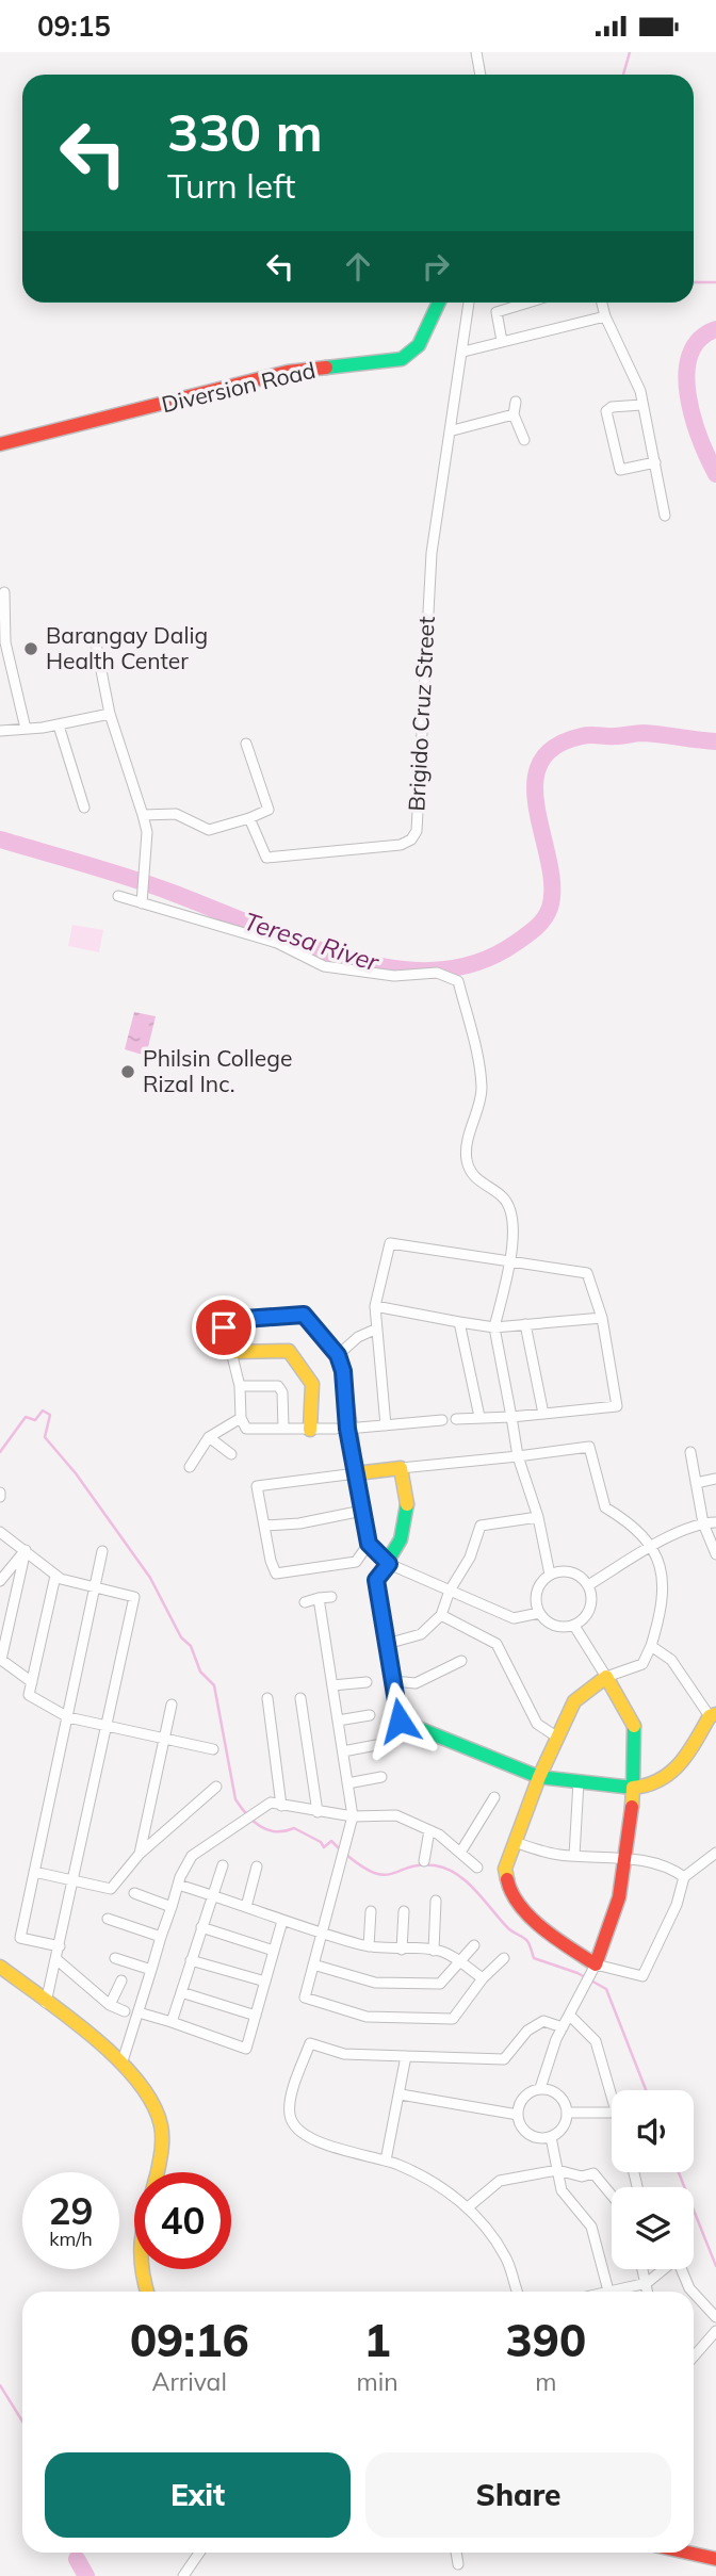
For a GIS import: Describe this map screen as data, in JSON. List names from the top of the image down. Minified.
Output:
{"streets":{"street":["Diversion Road","Brigido Cruz Street"]},"water":["Teresa River"],"places":["Barangay Dalig Health Center","Philsin College Rizal Inc."],"page":{"status":"09:15","turn":["330 m","Turn left"],"speed":"29 km/h","limit":"40","eta":["09:16","Arrival","1","min","390","m"],"buttons":["Exit","Share"]}}
